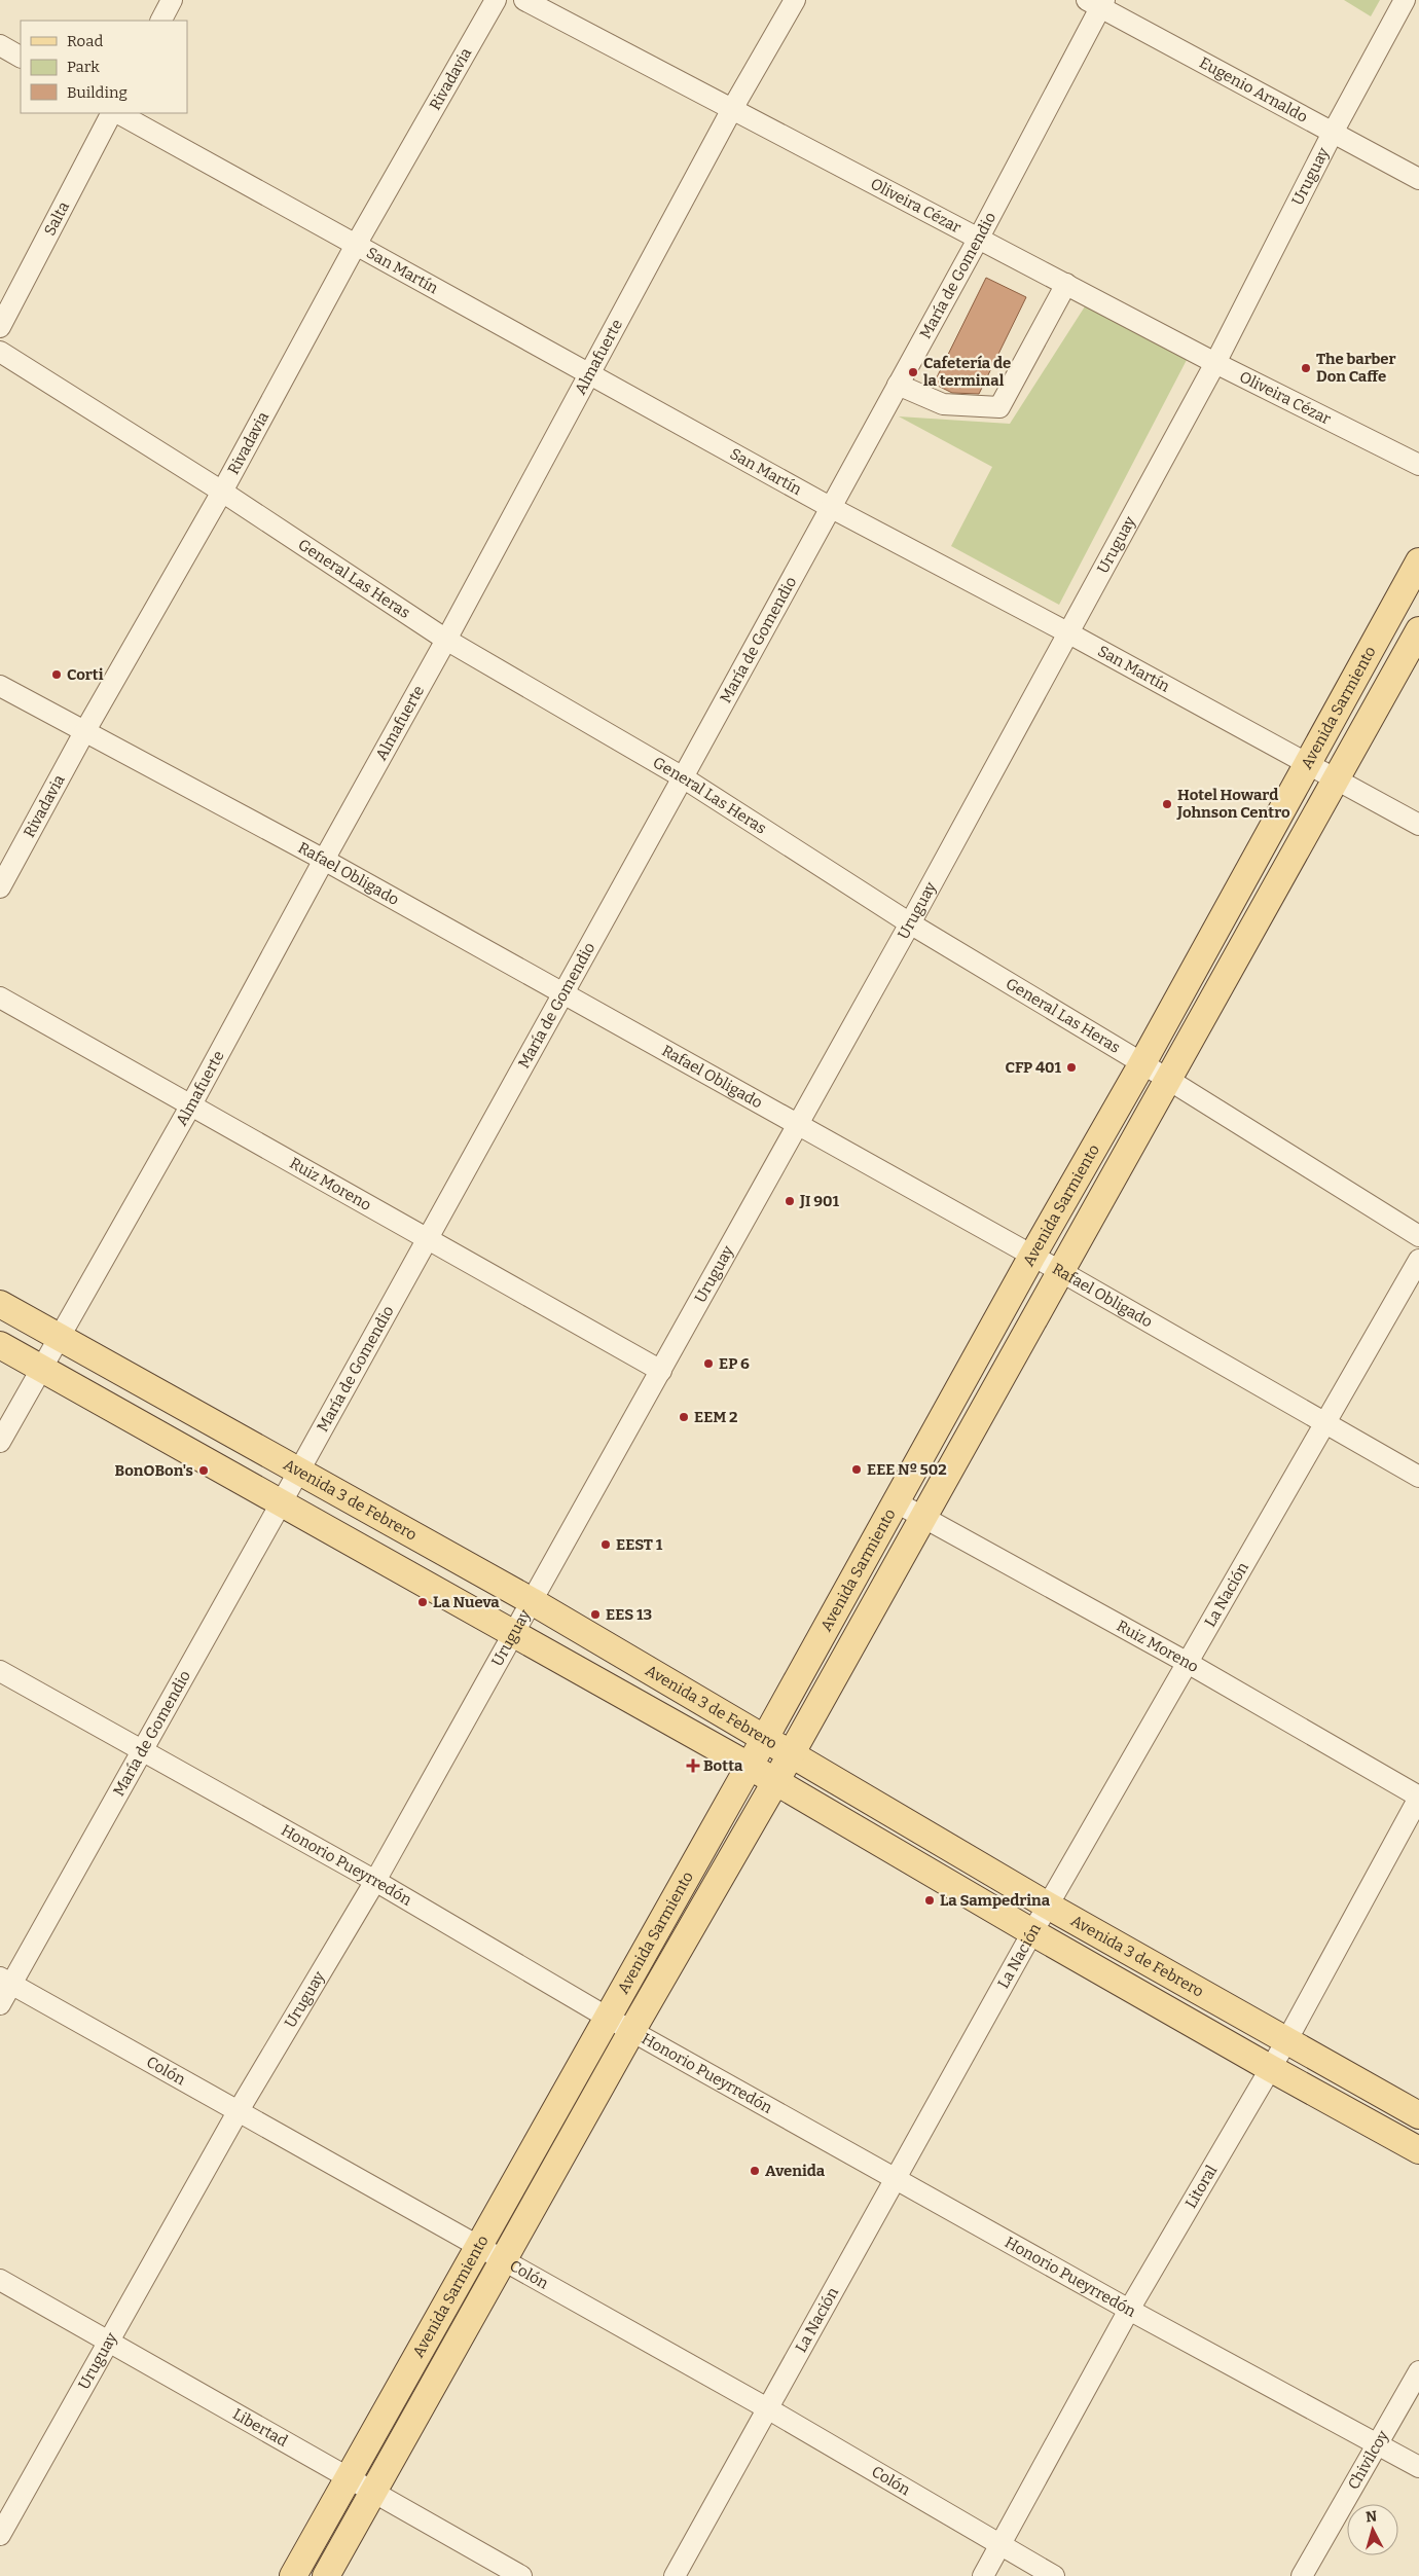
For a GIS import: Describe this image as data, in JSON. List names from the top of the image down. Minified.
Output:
{"streets":{"main road":["Avenida Sarmiento","Avenida 3 de Febrero"],"street":["Rivadavia","Eugenio Arnaldo","Uruguay","Oliveira Cézar","Salta","San Martín","María de Gomendio","Almafuerte","General Las Heras","Rafael Obligado","Ruiz Moreno","La Nación","Honorio Pueyrredón","Colón","Litoral","Libertad","Chivilcoy"]},"crossings":[["Rivadavia","San Martín"],["Rivadavia","General Las Heras"],["Rivadavia","Rafael Obligado"],["Eugenio Arnaldo","Uruguay"],["Eugenio Arnaldo","María de Gomendio"],["Uruguay","Oliveira Cézar"],["Uruguay","San Martín"],["Uruguay","General Las Heras"],["Uruguay","Rafael Obligado"],["Uruguay","Ruiz Moreno"],["Uruguay","Avenida 3 de Febrero"],["Uruguay","Honorio Pueyrredón"],["Uruguay","Colón"],["Uruguay","Libertad"],["Oliveira Cézar","María de Gomendio"],["Oliveira Cézar","Almafuerte"],["San Martín","María de Gomendio"],["San Martín","Almafuerte"],["San Martín","Avenida Sarmiento"],["María de Gomendio","General Las Heras"],["María de Gomendio","Rafael Obligado"],["María de Gomendio","Ruiz Moreno"],["María de Gomendio","Avenida 3 de Febrero"],["María de Gomendio","Honorio Pueyrredón"],["María de Gomendio","Colón"],["Almafuerte","General Las Heras"],["Almafuerte","Rafael Obligado"],["Almafuerte","Ruiz Moreno"],["Almafuerte","Avenida 3 de Febrero"],["General Las Heras","Avenida Sarmiento"],["Avenida Sarmiento","Rafael Obligado"],["Avenida Sarmiento","Ruiz Moreno"],["Avenida Sarmiento","Avenida 3 de Febrero"],["Avenida Sarmiento","Honorio Pueyrredón"],["Avenida Sarmiento","Colón"],["Avenida Sarmiento","Libertad"],["Rafael Obligado","La Nación"],["Ruiz Moreno","La Nación"],["Ruiz Moreno","Litoral"],["Avenida 3 de Febrero","La Nación"],["Avenida 3 de Febrero","Litoral"],["La Nación","Honorio Pueyrredón"],["La Nación","Colón"],["Honorio Pueyrredón","Litoral"],["Honorio Pueyrredón","Chivilcoy"],["Colón","Litoral"]],"places":{"other":["The barber Don Caffe","Cafetería de la terminal","Corti","Hotel Howard Johnson Centro","CFP 401","JI 901","EP 6","EEM 2","EEE Nº 502","BonOBon's","EEST 1","La Nueva","EES 13","La Sampedrina","Avenida"],"health":["Botta"]},"legend":["Road","Park","Building"],"north":"top"}
